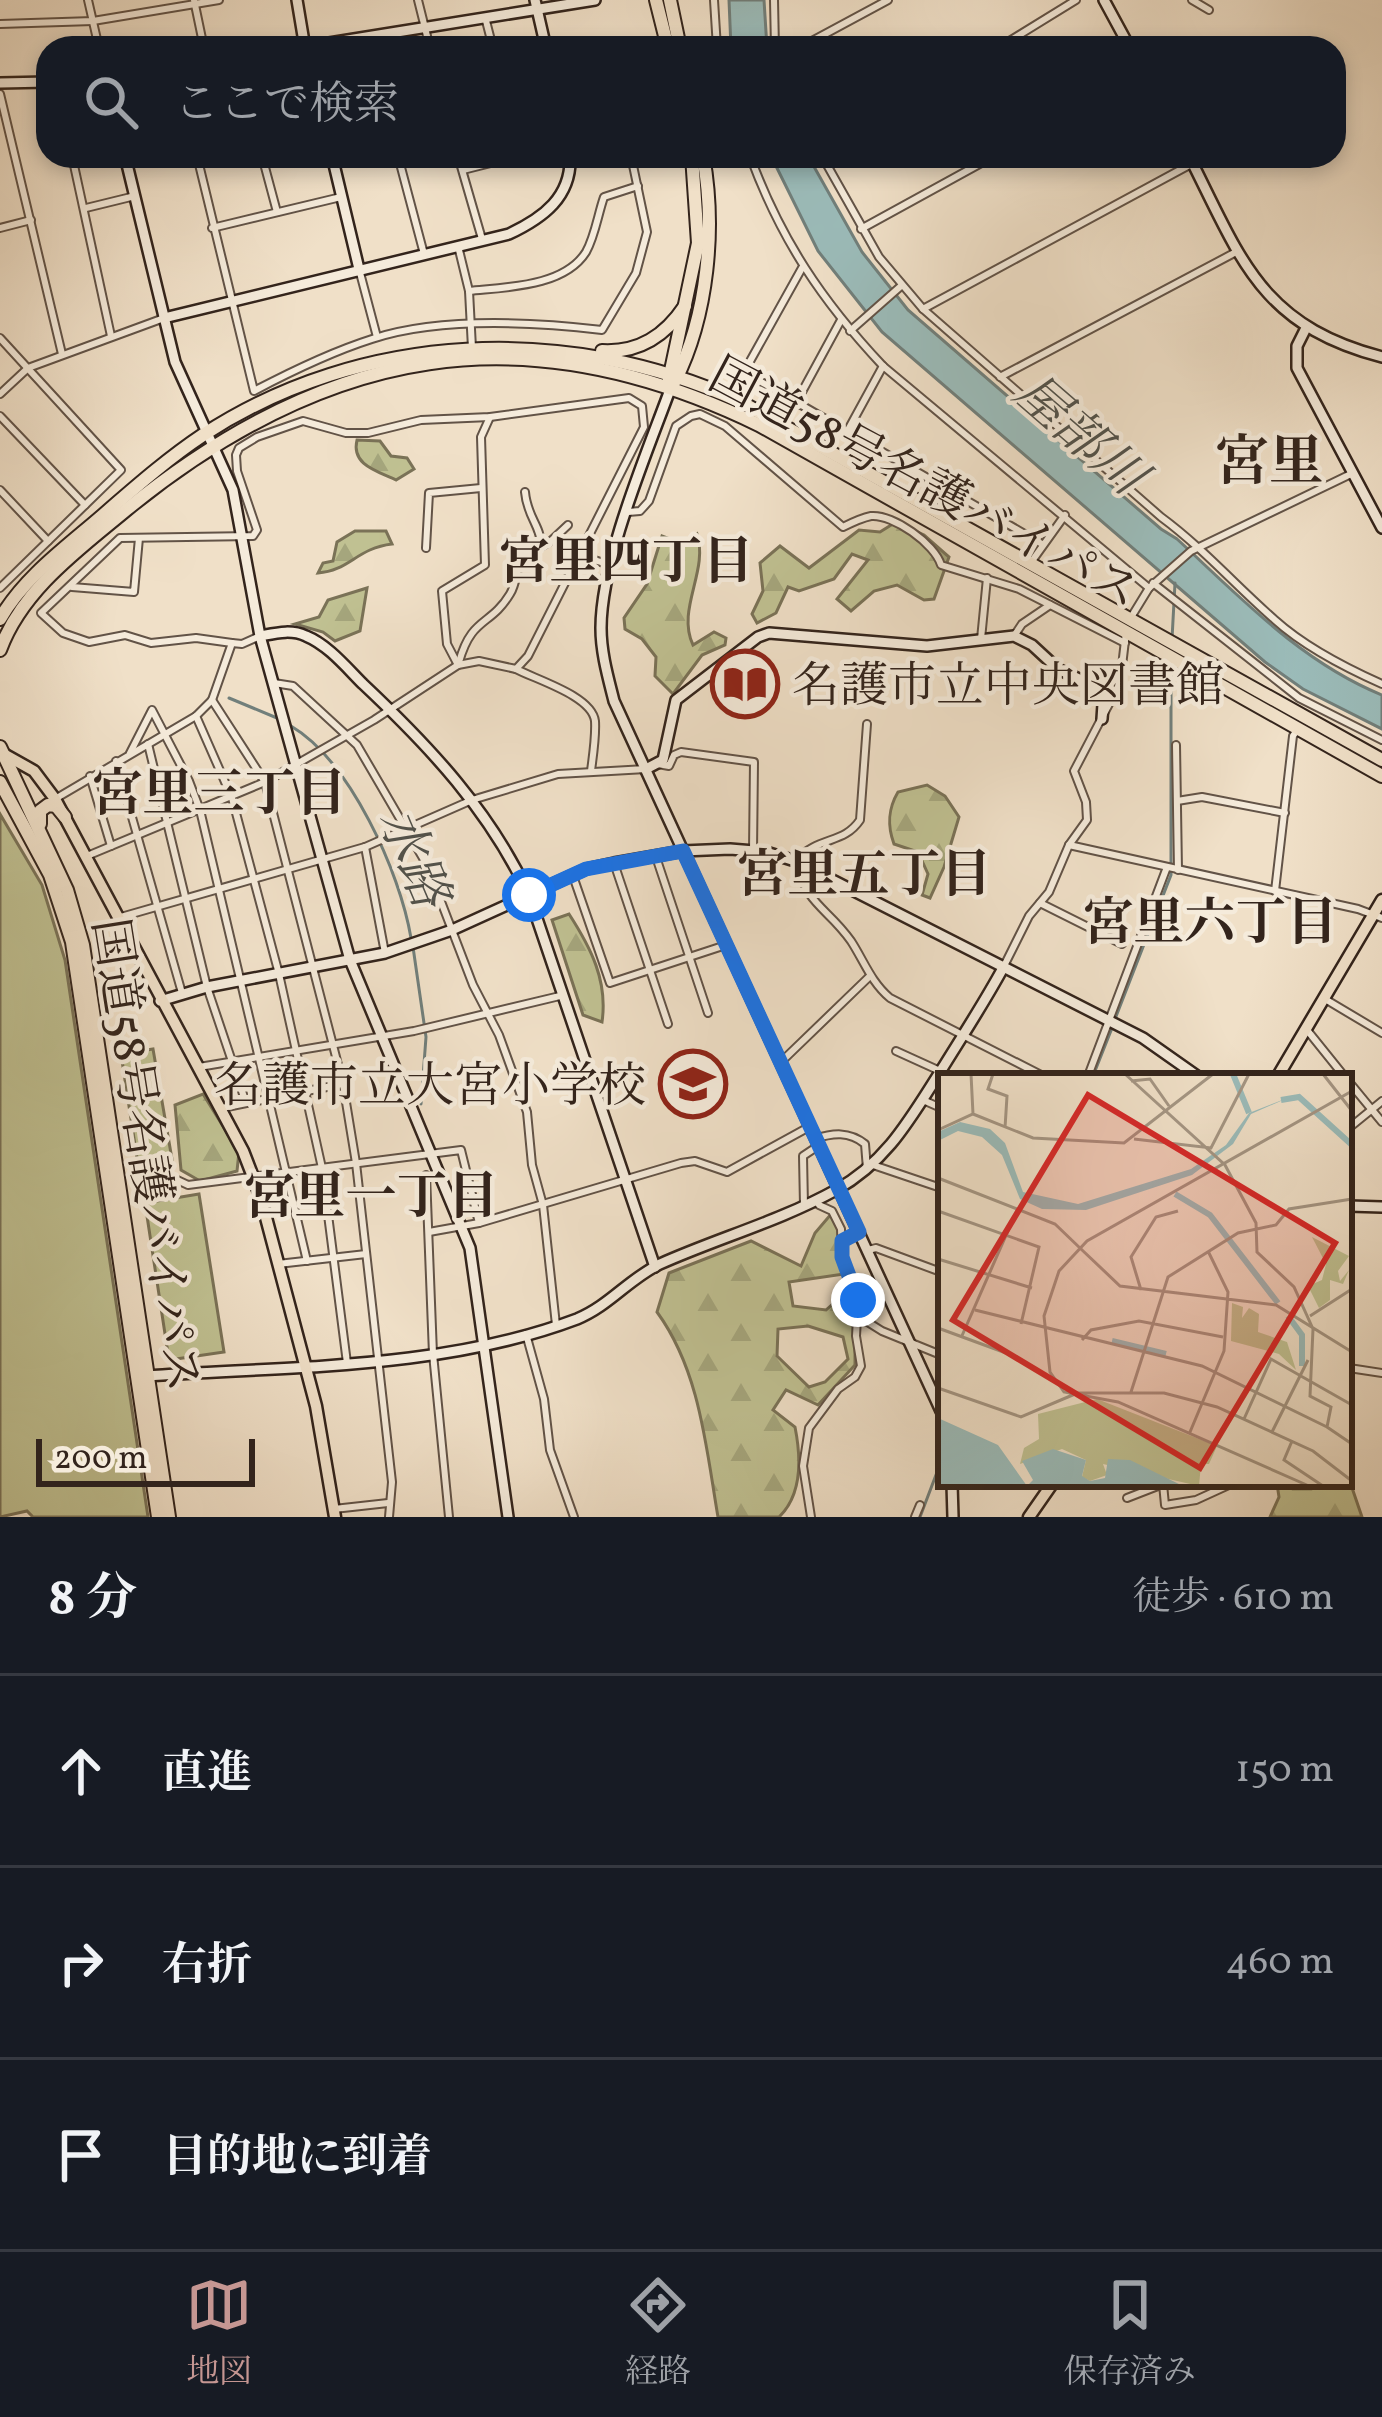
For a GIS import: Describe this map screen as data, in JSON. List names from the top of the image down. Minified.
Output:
{"streets":{"highway":["国道58号名護バイパス"]},"districts":["宮里","宮里四丁目","宮里三丁目","宮里五丁目","宮里六丁目","宮里一丁目"],"water":["屋部川","水路"],"places":{"library":["名護市立中央図書館"],"school or university":["名護市立大宮小学校"]},"scale_bar":"200 m","page":{"search":"ここで検索","scale":"200 m","heading":["8 分","徒歩 · 610 m"],"list":[["直進","150 m"],["右折","460 m"],"目的地に到着"],"nav":["地図","経路","保存済み"]}}
